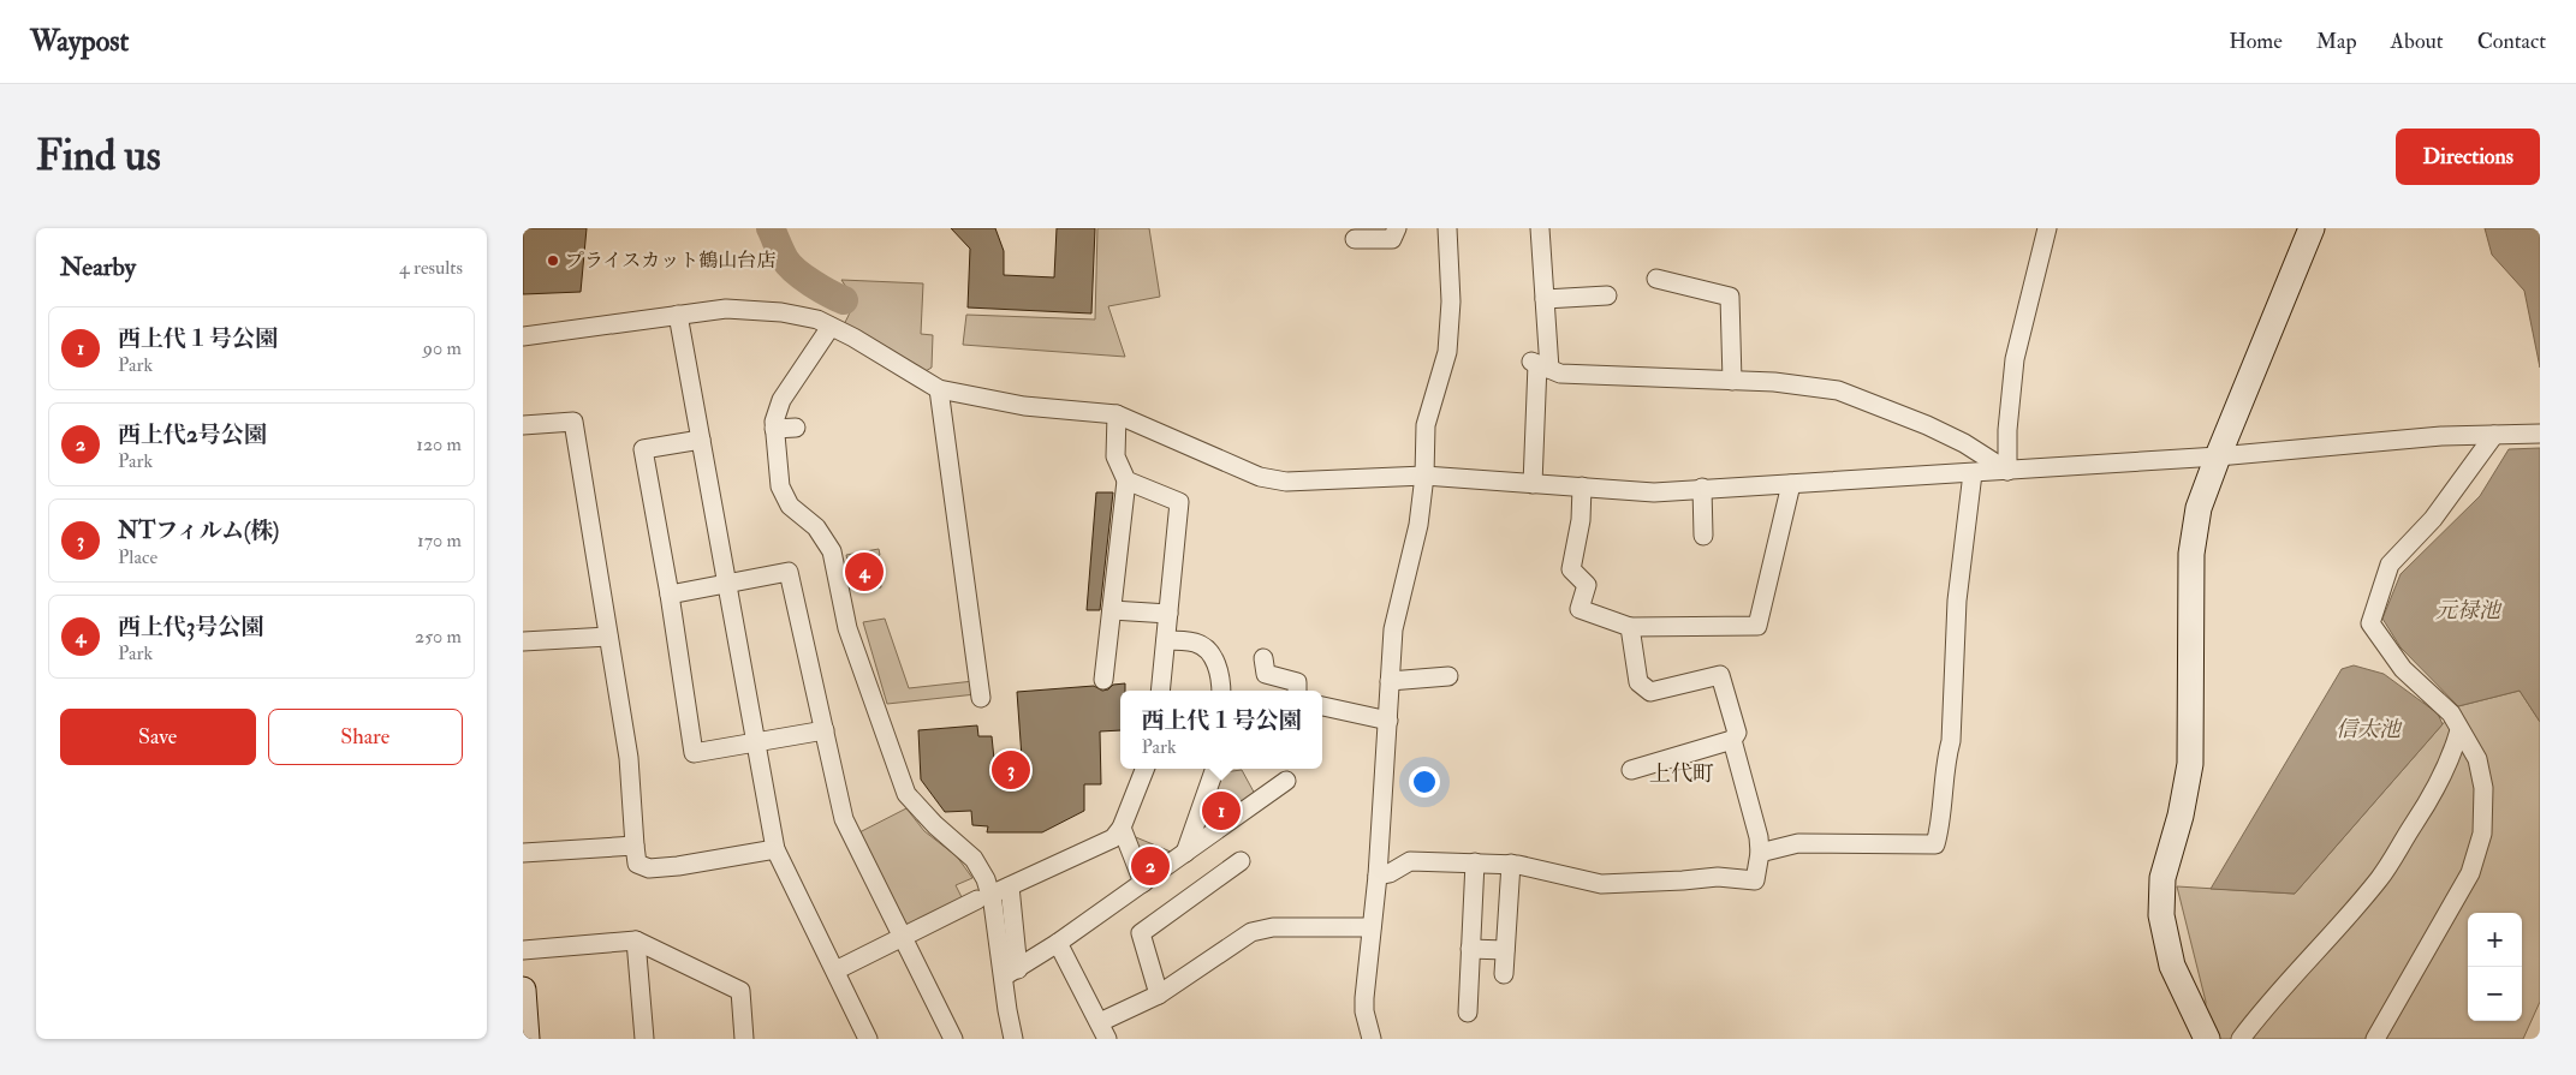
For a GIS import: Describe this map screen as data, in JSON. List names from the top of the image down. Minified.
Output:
{"districts":["上代町"],"water":["元禄池","信太池"],"places":["プライスカット鶴山台店"],"page":{"header":"Waypost","nav":["Home","Map","About","Contact"],"buttons":["Directions",["Save","Share"]],"title":"Find us","heading":["Nearby","4 results"],"list":[{"mark":"1","name":"西上代１号公園","note":"Park","value":"90 m"},{"mark":"2","name":"西上代2号公園","note":"Park","value":"120 m"},{"mark":"3","name":"NTフィルム(株)","note":"Place","value":"170 m"},{"mark":"4","name":"西上代3号公園","note":"Park","value":"250 m"}],"pins":["4","3","1","2"],"popup":["西上代１号公園","Park"],"map_buttons":["+","−"]}}
